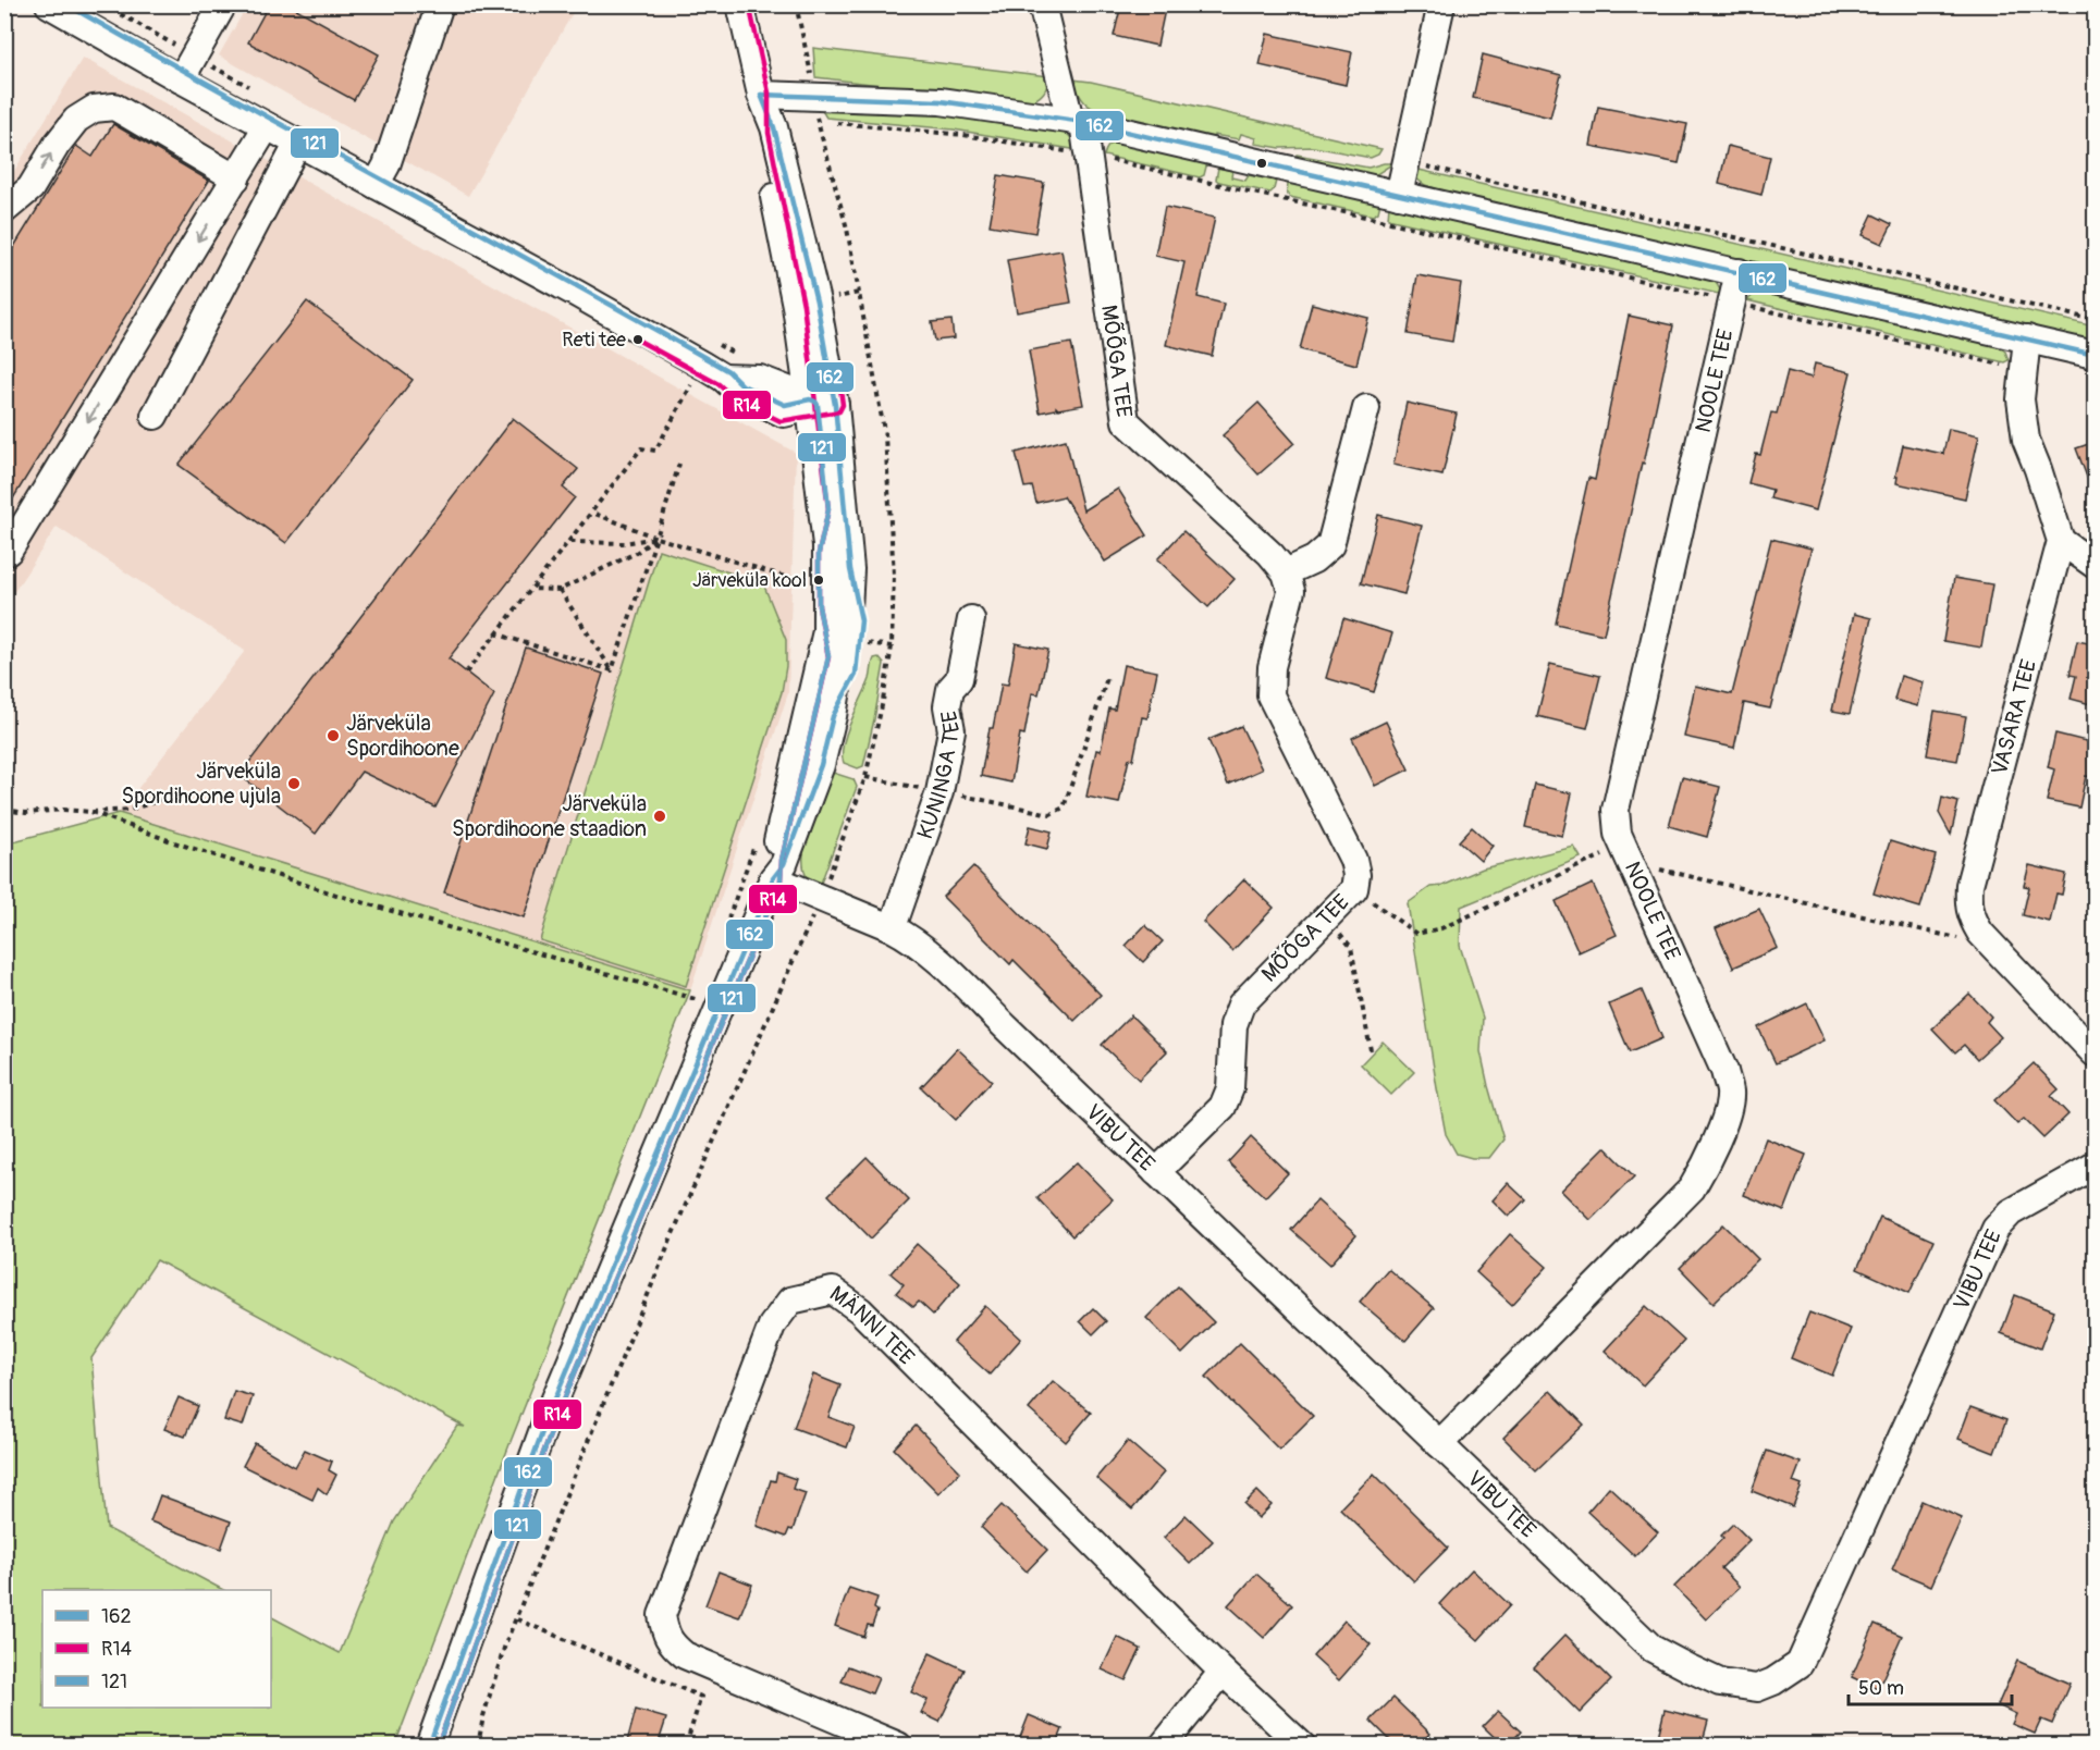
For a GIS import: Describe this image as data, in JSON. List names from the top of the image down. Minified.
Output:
{"streets":{"street":["MÕÕGA TEE","NOOLE TEE","VASARA TEE","KUNINGA TEE","VIBU TEE","MÄNNI TEE"]},"crossings":[["MÕÕGA TEE","VIBU TEE"],["NOOLE TEE","VIBU TEE"],["KUNINGA TEE","VIBU TEE"]],"places":["Reti tee","Järveküla kool","Järveküla Spordihoone","Järveküla Spordihoone ujula","Järveküla Spordihoone staadion"],"lines":["transit line R14","transit line 121","transit line 162"],"legend":["162","R14","121"],"scale_bar":"50 m"}
